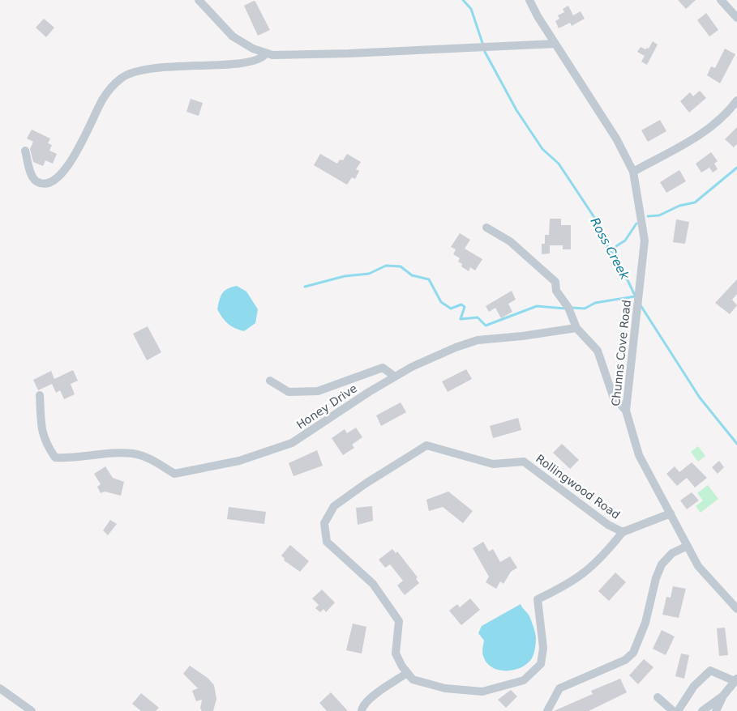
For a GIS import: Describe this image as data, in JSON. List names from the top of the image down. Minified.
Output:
{"streets":{"street":["Chunns Cove Road","Honey Drive","Rollingwood Road"]},"crossings":[["Chunns Cove Road","Rollingwood Road"]],"water":["Ross Creek"]}
